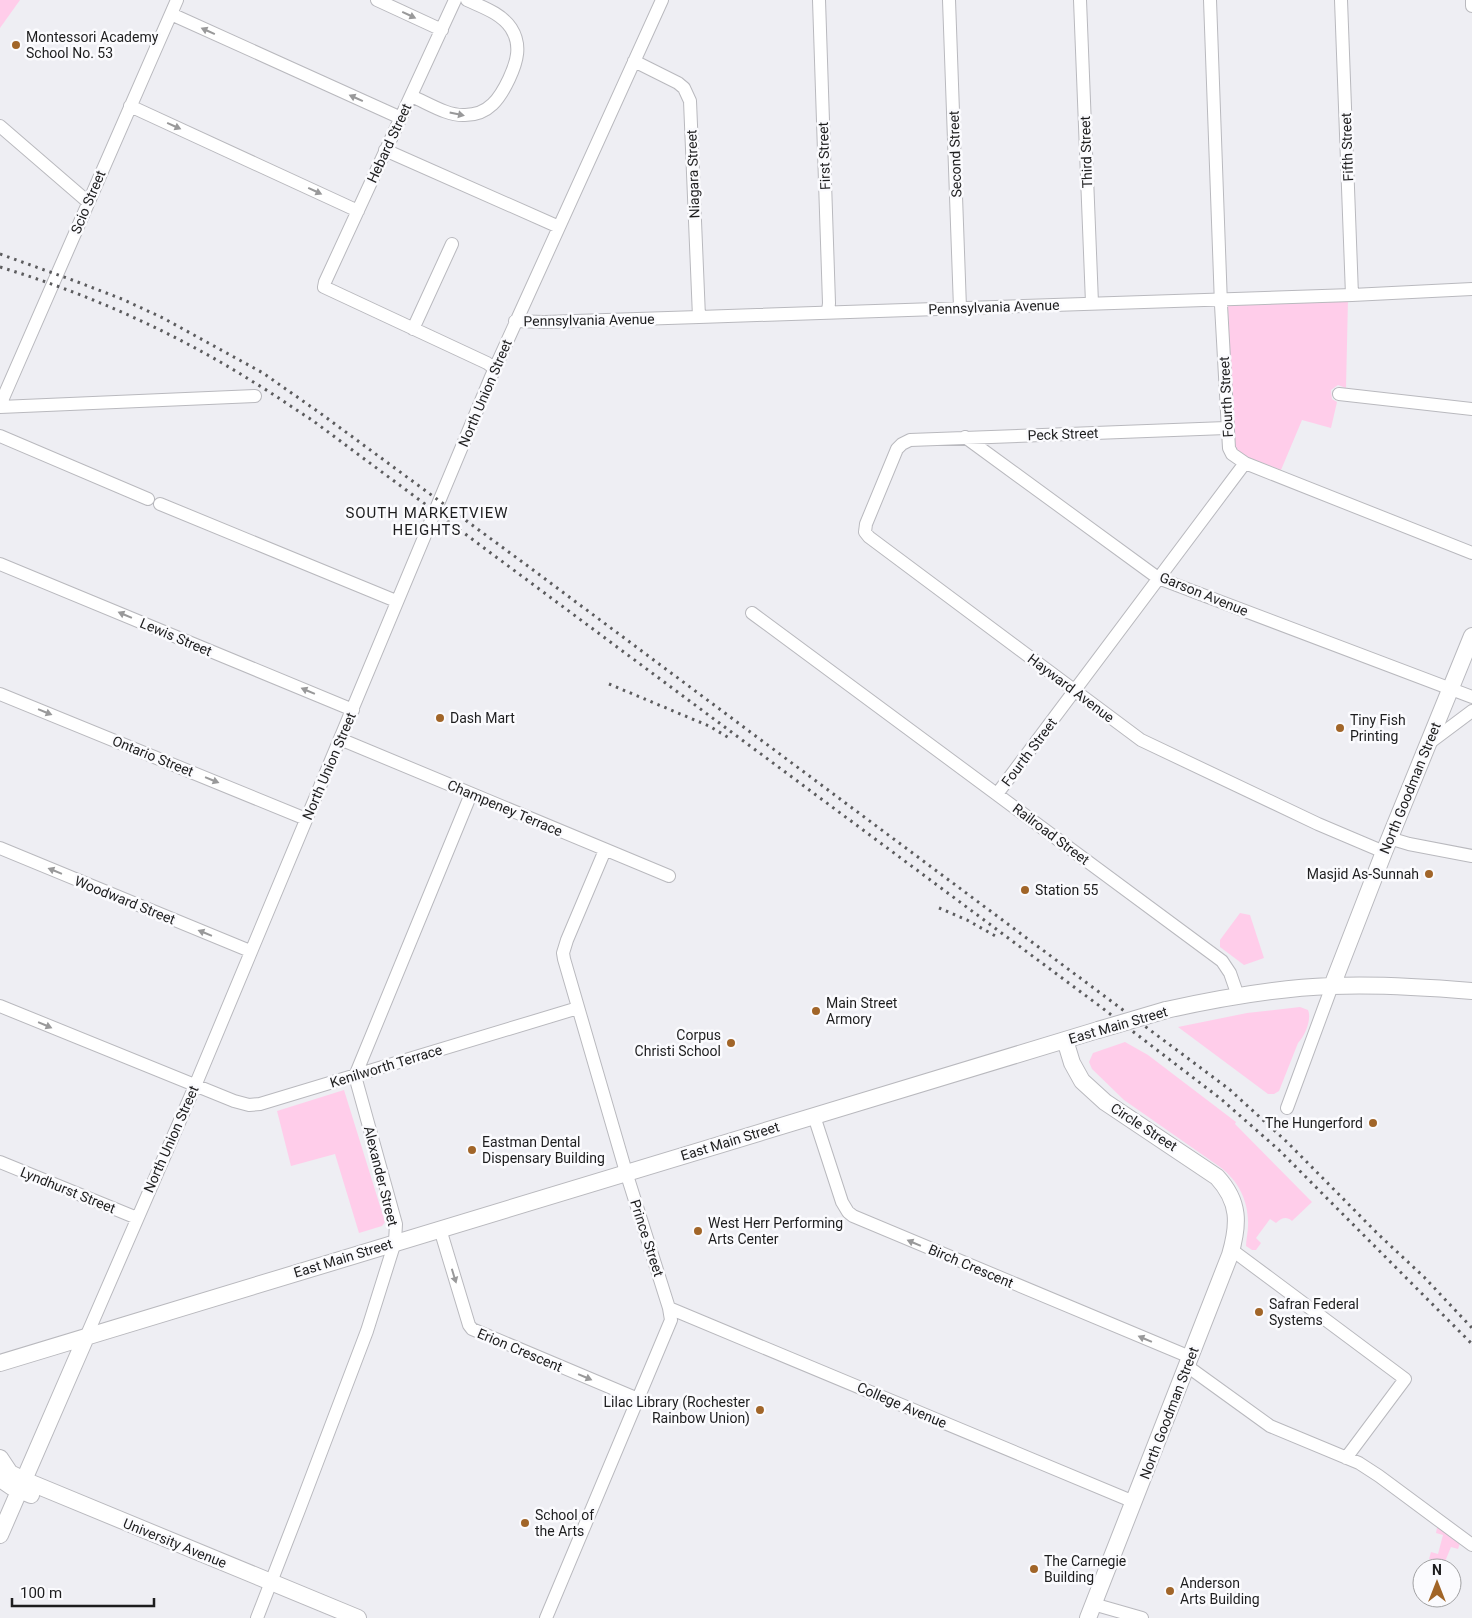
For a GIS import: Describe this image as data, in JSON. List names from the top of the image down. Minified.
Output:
{"streets":{"main road":["North Union Street","North Goodman Street","East Main Street","Circle Street","University Avenue"],"street":["Hebard Street","Fifth Street","Third Street","Second Street","First Street","Niagara Street","Scio Street","Pennsylvania Avenue","Fourth Street","Peck Street","Garson Avenue","Lewis Street","Hayward Avenue","Ontario Street","Champeney Terrace","Railroad Street","Woodward Street","Kenilworth Terrace","Alexander Street","Lyndhurst Street","Prince Street","Birch Crescent","Erion Crescent","College Avenue"]},"crossings":[["Fifth Street","Pennsylvania Avenue"],["Third Street","Pennsylvania Avenue"],["Second Street","Pennsylvania Avenue"],["First Street","Pennsylvania Avenue"],["Niagara Street","Pennsylvania Avenue"],["Niagara Street","North Union Street"],["Pennsylvania Avenue","North Union Street"],["Pennsylvania Avenue","Fourth Street"],["North Union Street","Lewis Street"],["North Union Street","Ontario Street"],["North Union Street","Champeney Terrace"],["North Union Street","Woodward Street"],["North Union Street","East Main Street"],["North Union Street","Kenilworth Terrace"],["North Union Street","Lyndhurst Street"],["North Union Street","University Avenue"],["Fourth Street","Peck Street"],["Fourth Street","Garson Avenue"],["Fourth Street","Hayward Avenue"],["Fourth Street","Railroad Street"],["Peck Street","Garson Avenue"],["Peck Street","Hayward Avenue"],["Garson Avenue","North Goodman Street"],["Hayward Avenue","North Goodman Street"],["North Goodman Street","East Main Street"],["North Goodman Street","Circle Street"],["North Goodman Street","Birch Crescent"],["North Goodman Street","College Avenue"],["Champeney Terrace","Prince Street"],["Railroad Street","East Main Street"],["East Main Street","Circle Street"],["East Main Street","Alexander Street"],["East Main Street","Prince Street"],["East Main Street","Birch Crescent"],["East Main Street","Erion Crescent"],["Kenilworth Terrace","Alexander Street"],["Kenilworth Terrace","Prince Street"],["Alexander Street","University Avenue"],["Prince Street","Erion Crescent"],["Prince Street","College Avenue"]],"one_way":["Lewis Street","Ontario Street","Woodward Street","Birch Crescent","Erion Crescent"],"districts":["SOUTH MARKETVIEW HEIGHTS"],"places":["Montessori Academy School No. 53","Dash Mart","Tiny Fish Printing","Masjid As-Sunnah","Station 55","Main Street Armory","Corpus Christi School","The Hungerford","Eastman Dental Dispensary Building","West Herr Performing Arts Center","Safran Federal Systems","Lilac Library (Rochester Rainbow Union)","School of the Arts","The Carnegie Building","Anderson Arts Building"],"scale_bar":"100 m","north":"top"}
